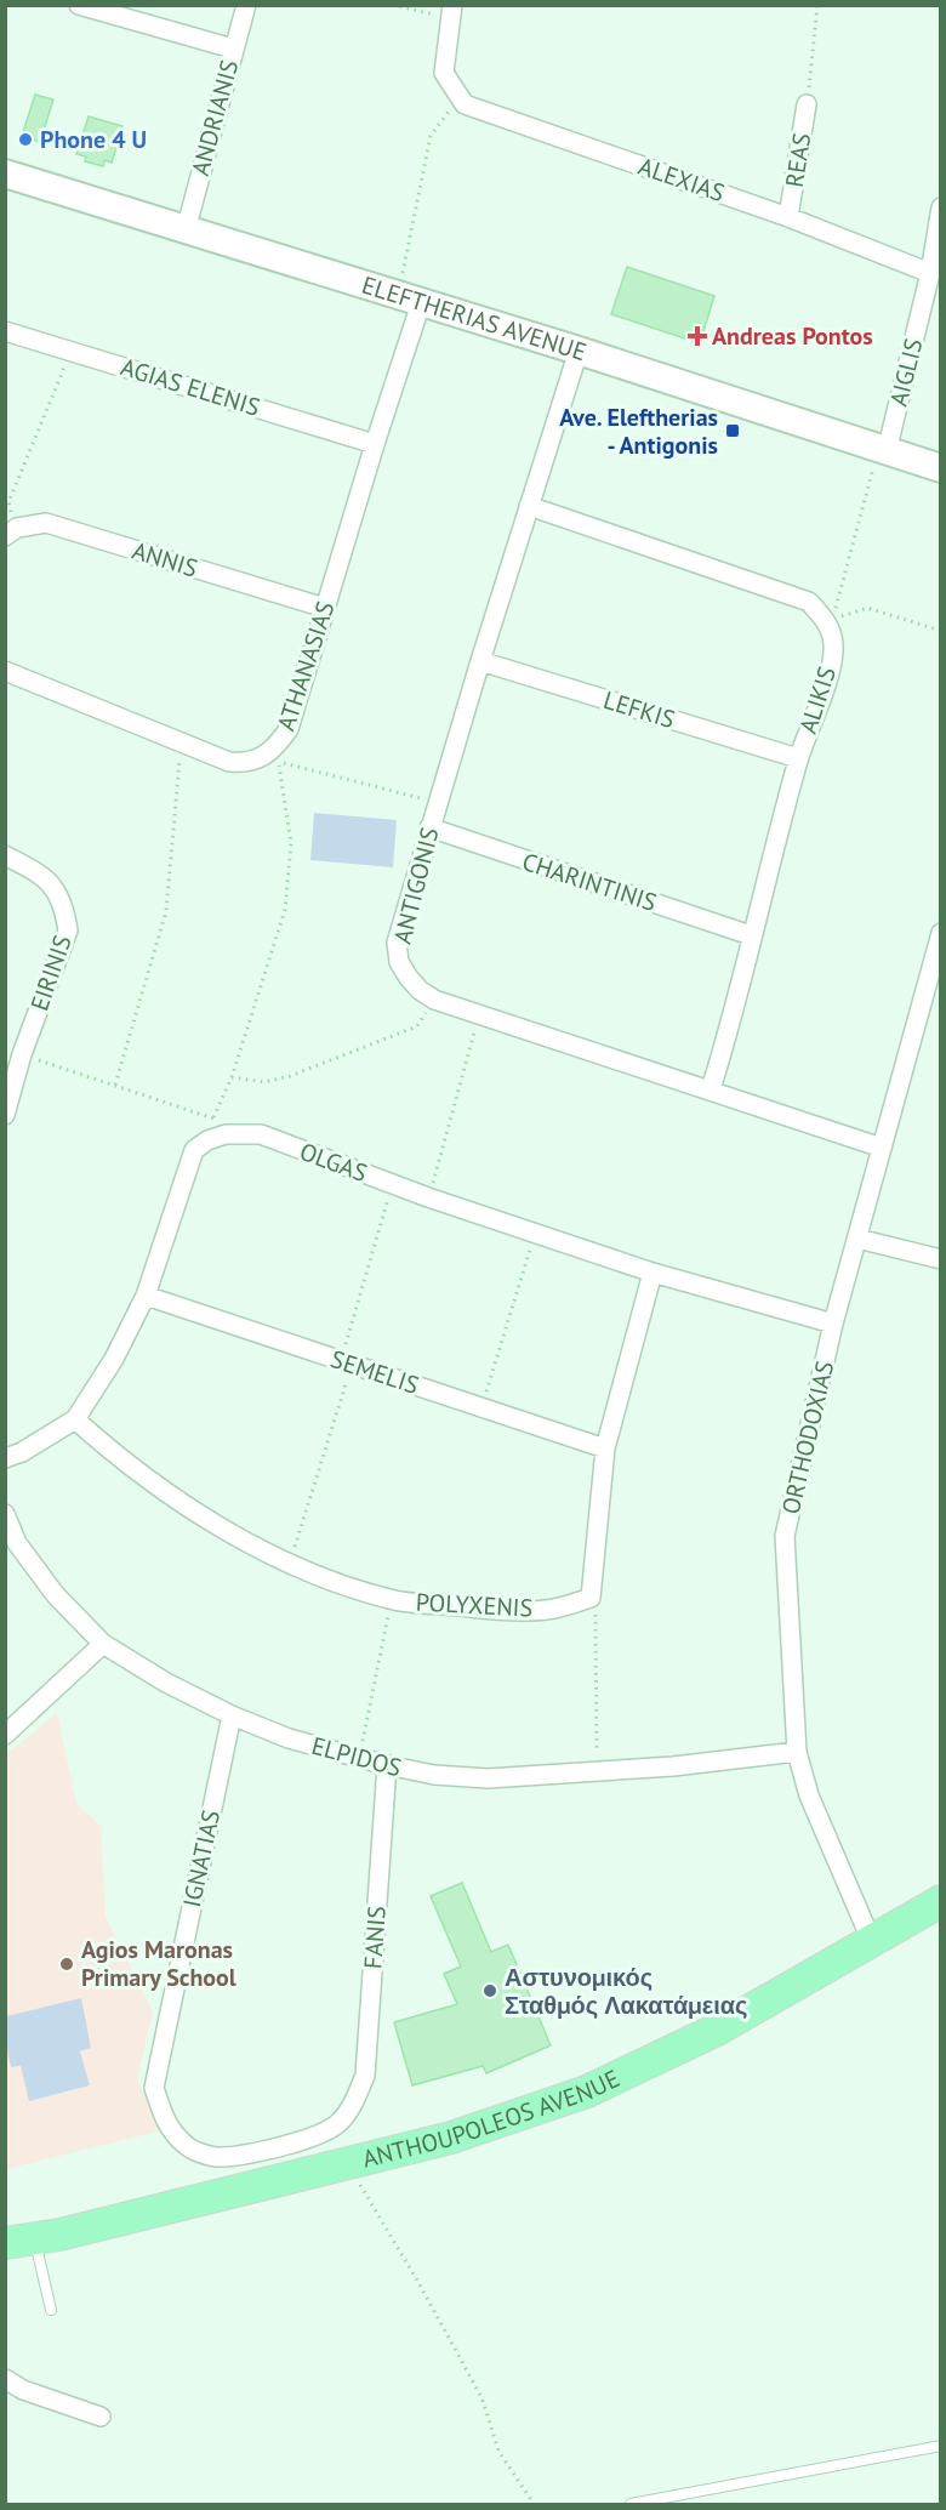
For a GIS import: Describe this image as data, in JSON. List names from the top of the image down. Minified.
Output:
{"streets":{"main road":["ELEFTHERIAS AVENUE","ANTHOUPOLEOS AVENUE"],"street":["ANDRIANIS","REAS","ALEXIAS","AIGLIS","AGIAS ELENIS","ANNIS","ATHANASIAS","ALIKIS","LEFKIS","CHARINTINIS","ANTIGONIS","EIRINIS","OLGAS","SEMELIS","ORTHODOXIAS","POLYXENIS","ELPIDOS","IGNATIAS","FANIS"]},"crossings":[["ANDRIANIS","ELEFTHERIAS AVENUE"],["REAS","ALEXIAS"],["ALEXIAS","AIGLIS"],["ELEFTHERIAS AVENUE","AIGLIS"],["ELEFTHERIAS AVENUE","ATHANASIAS"],["ELEFTHERIAS AVENUE","ANTIGONIS"],["AGIAS ELENIS","ATHANASIAS"],["ANNIS","ATHANASIAS"],["ALIKIS","LEFKIS"],["ALIKIS","CHARINTINIS"],["ALIKIS","ANTIGONIS"],["LEFKIS","ANTIGONIS"],["CHARINTINIS","ANTIGONIS"],["ANTIGONIS","ORTHODOXIAS"],["OLGAS","SEMELIS"],["OLGAS","ORTHODOXIAS"],["OLGAS","POLYXENIS"],["ORTHODOXIAS","ELPIDOS"],["ORTHODOXIAS","ANTHOUPOLEOS AVENUE"],["ELPIDOS","IGNATIAS"],["ELPIDOS","FANIS"],["IGNATIAS","FANIS"]],"places":{"other":["Phone 4 U","Agios Maronas Primary School","Αστυνομικός Σταθμός Λακατάμειας"],"health":["Andreas Pontos"],"transit":["Ave. Eleftherias - Antigonis"]}}
